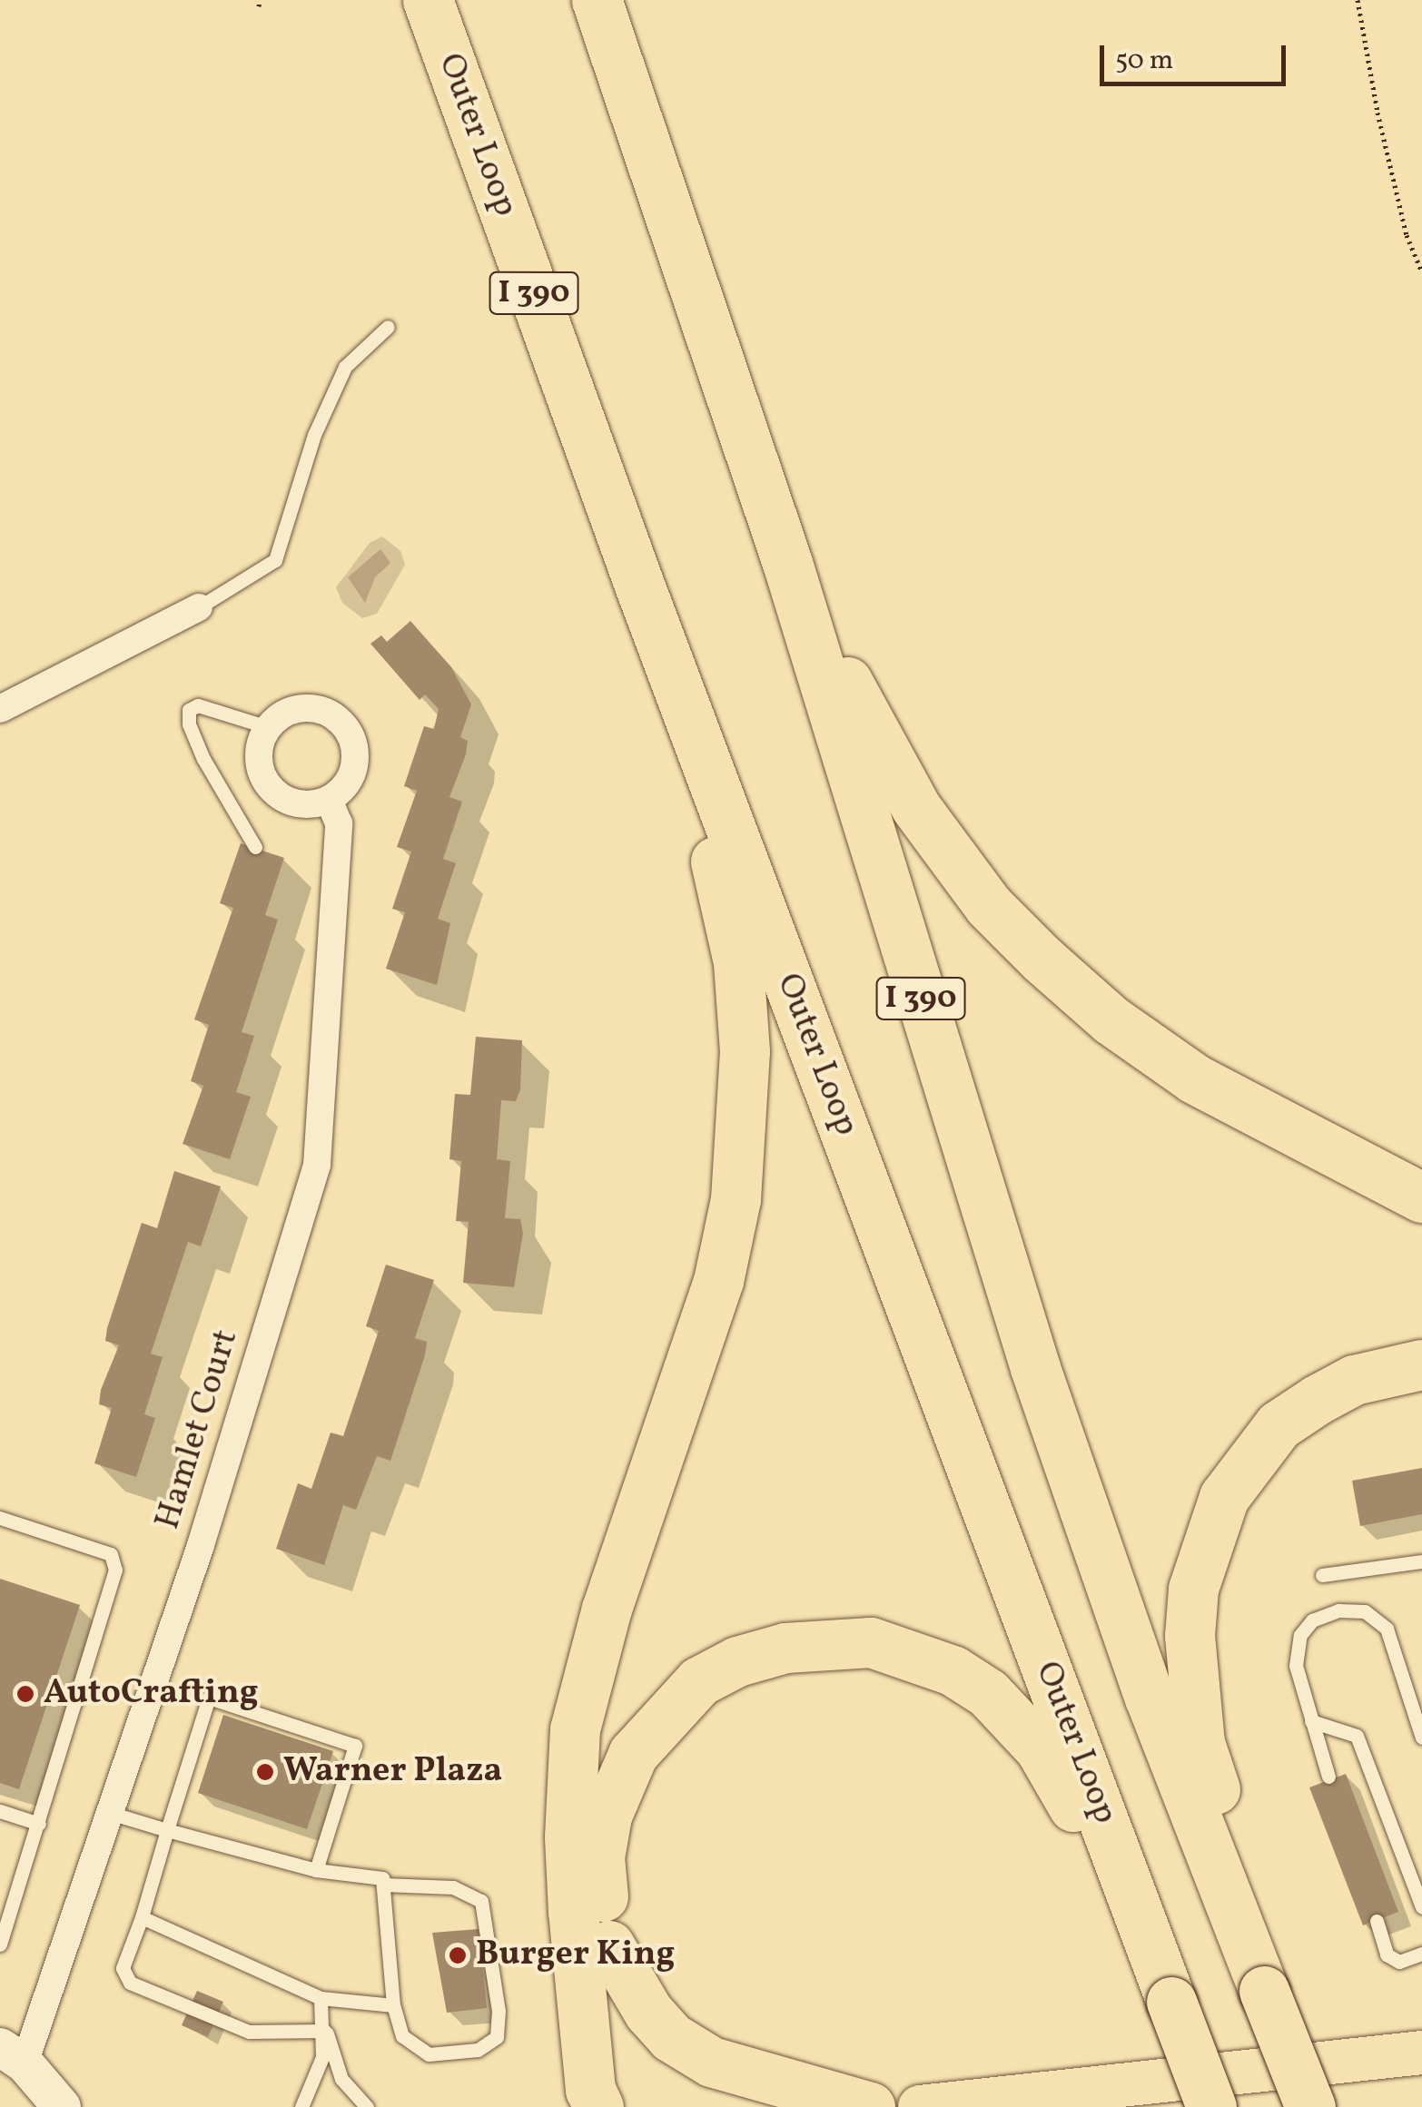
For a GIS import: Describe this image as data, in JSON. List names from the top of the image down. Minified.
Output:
{"streets":{"highway":["Outer Loop","I 390"],"street":["Hamlet Court"]},"places":["AutoCrafting","Warner Plaza","Burger King"],"scale_bar":"50 m"}
